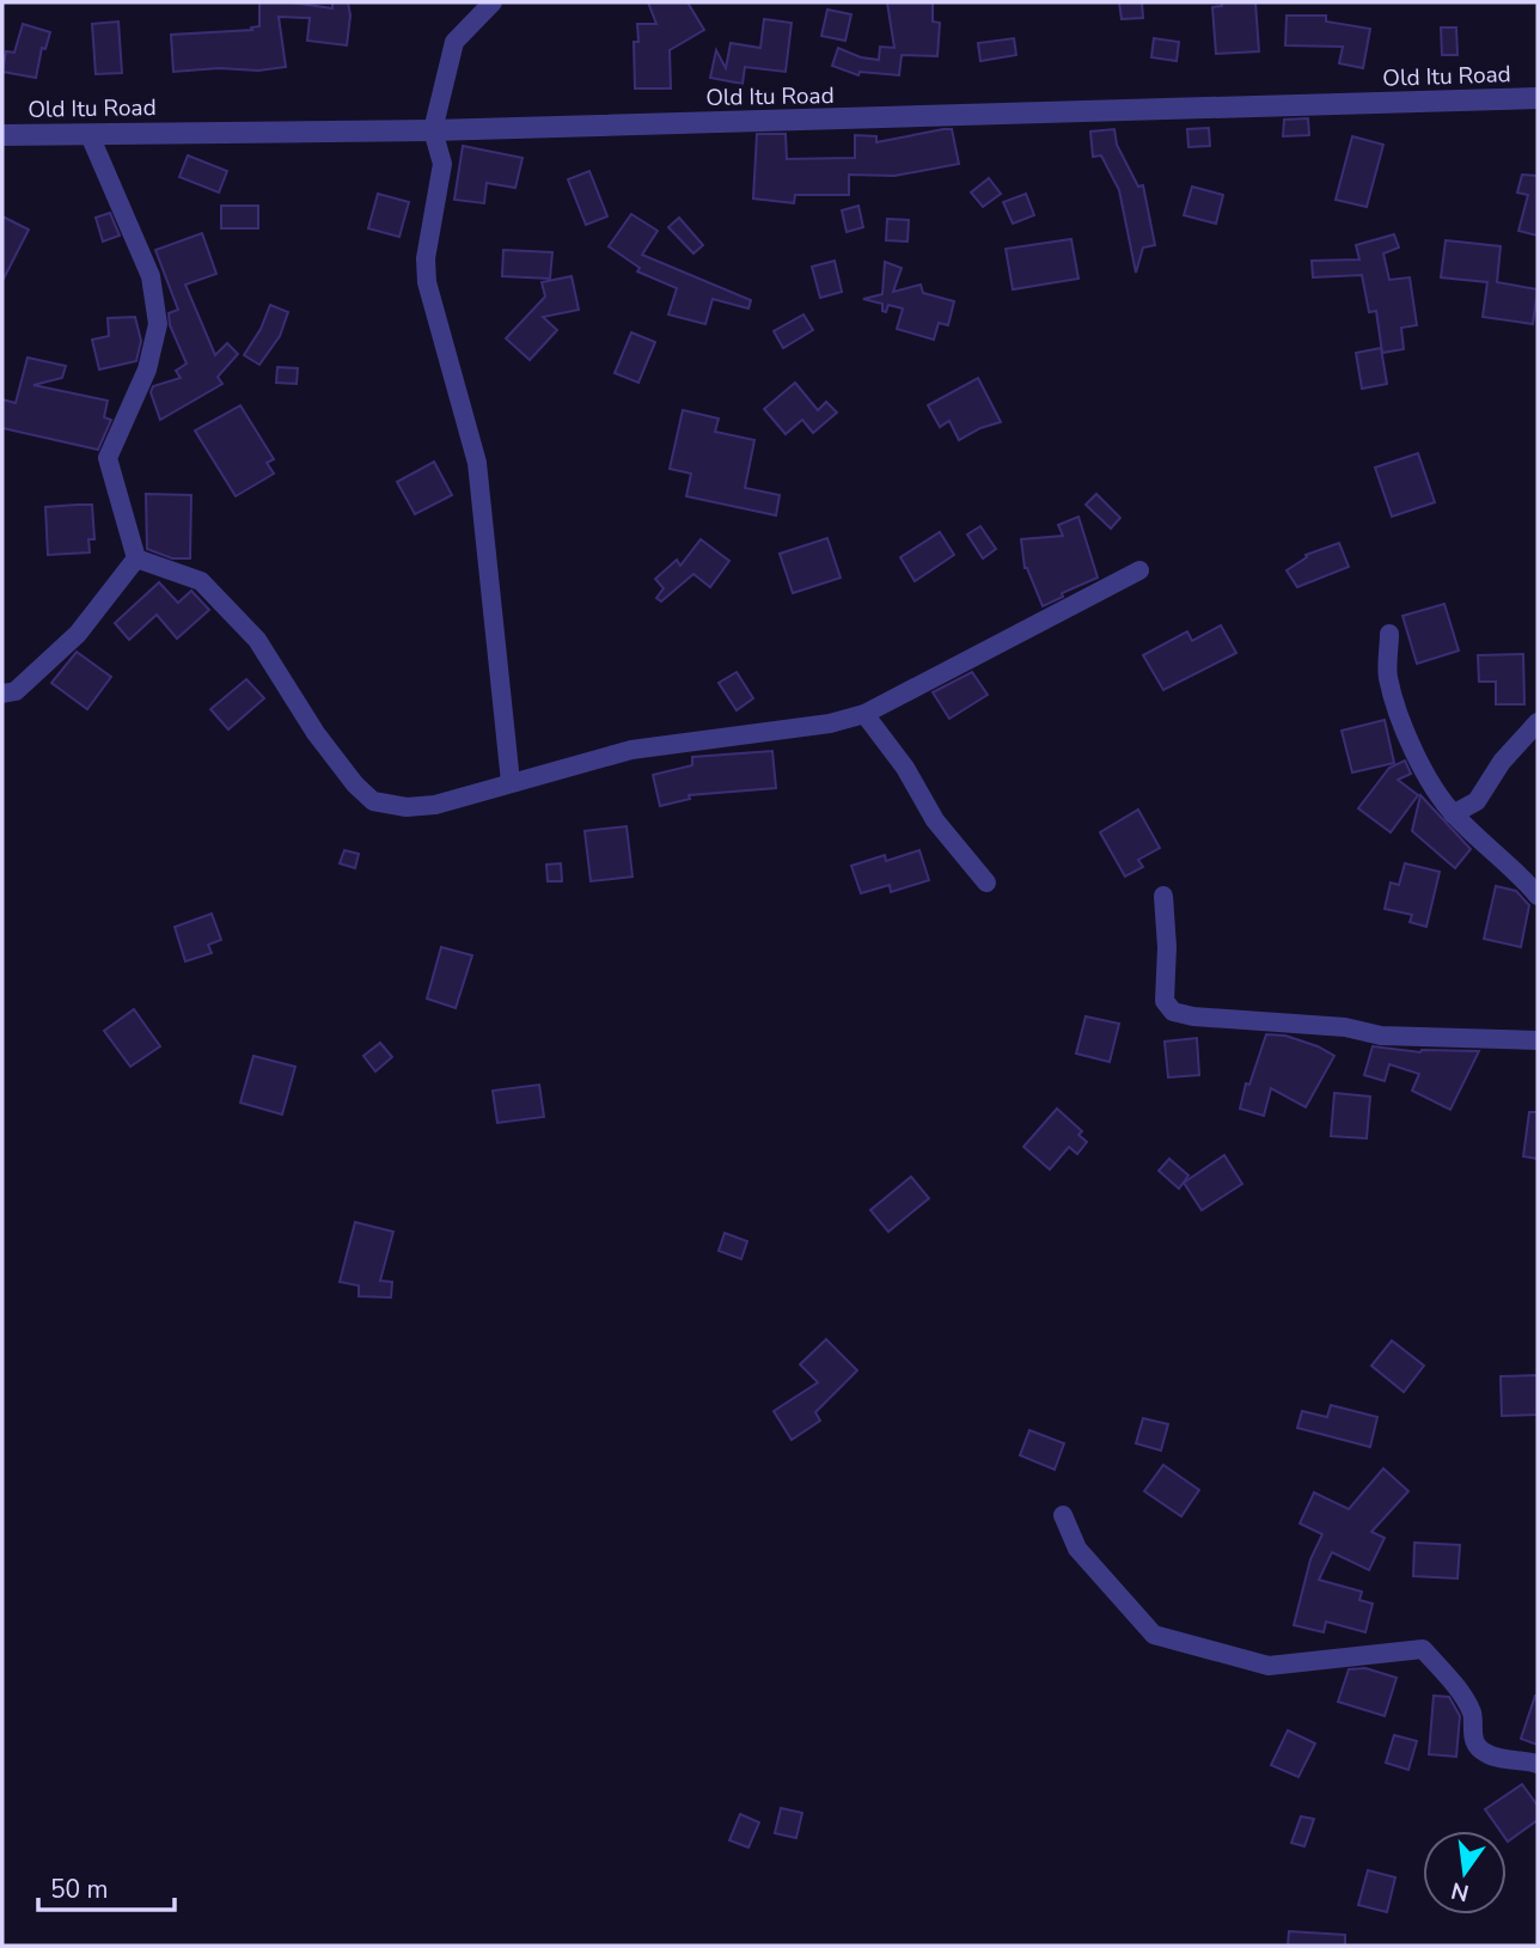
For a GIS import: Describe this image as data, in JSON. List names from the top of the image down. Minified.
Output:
{"streets":{"street":["Old Itu Road"]},"scale_bar":"50 m","north":"bottom"}
